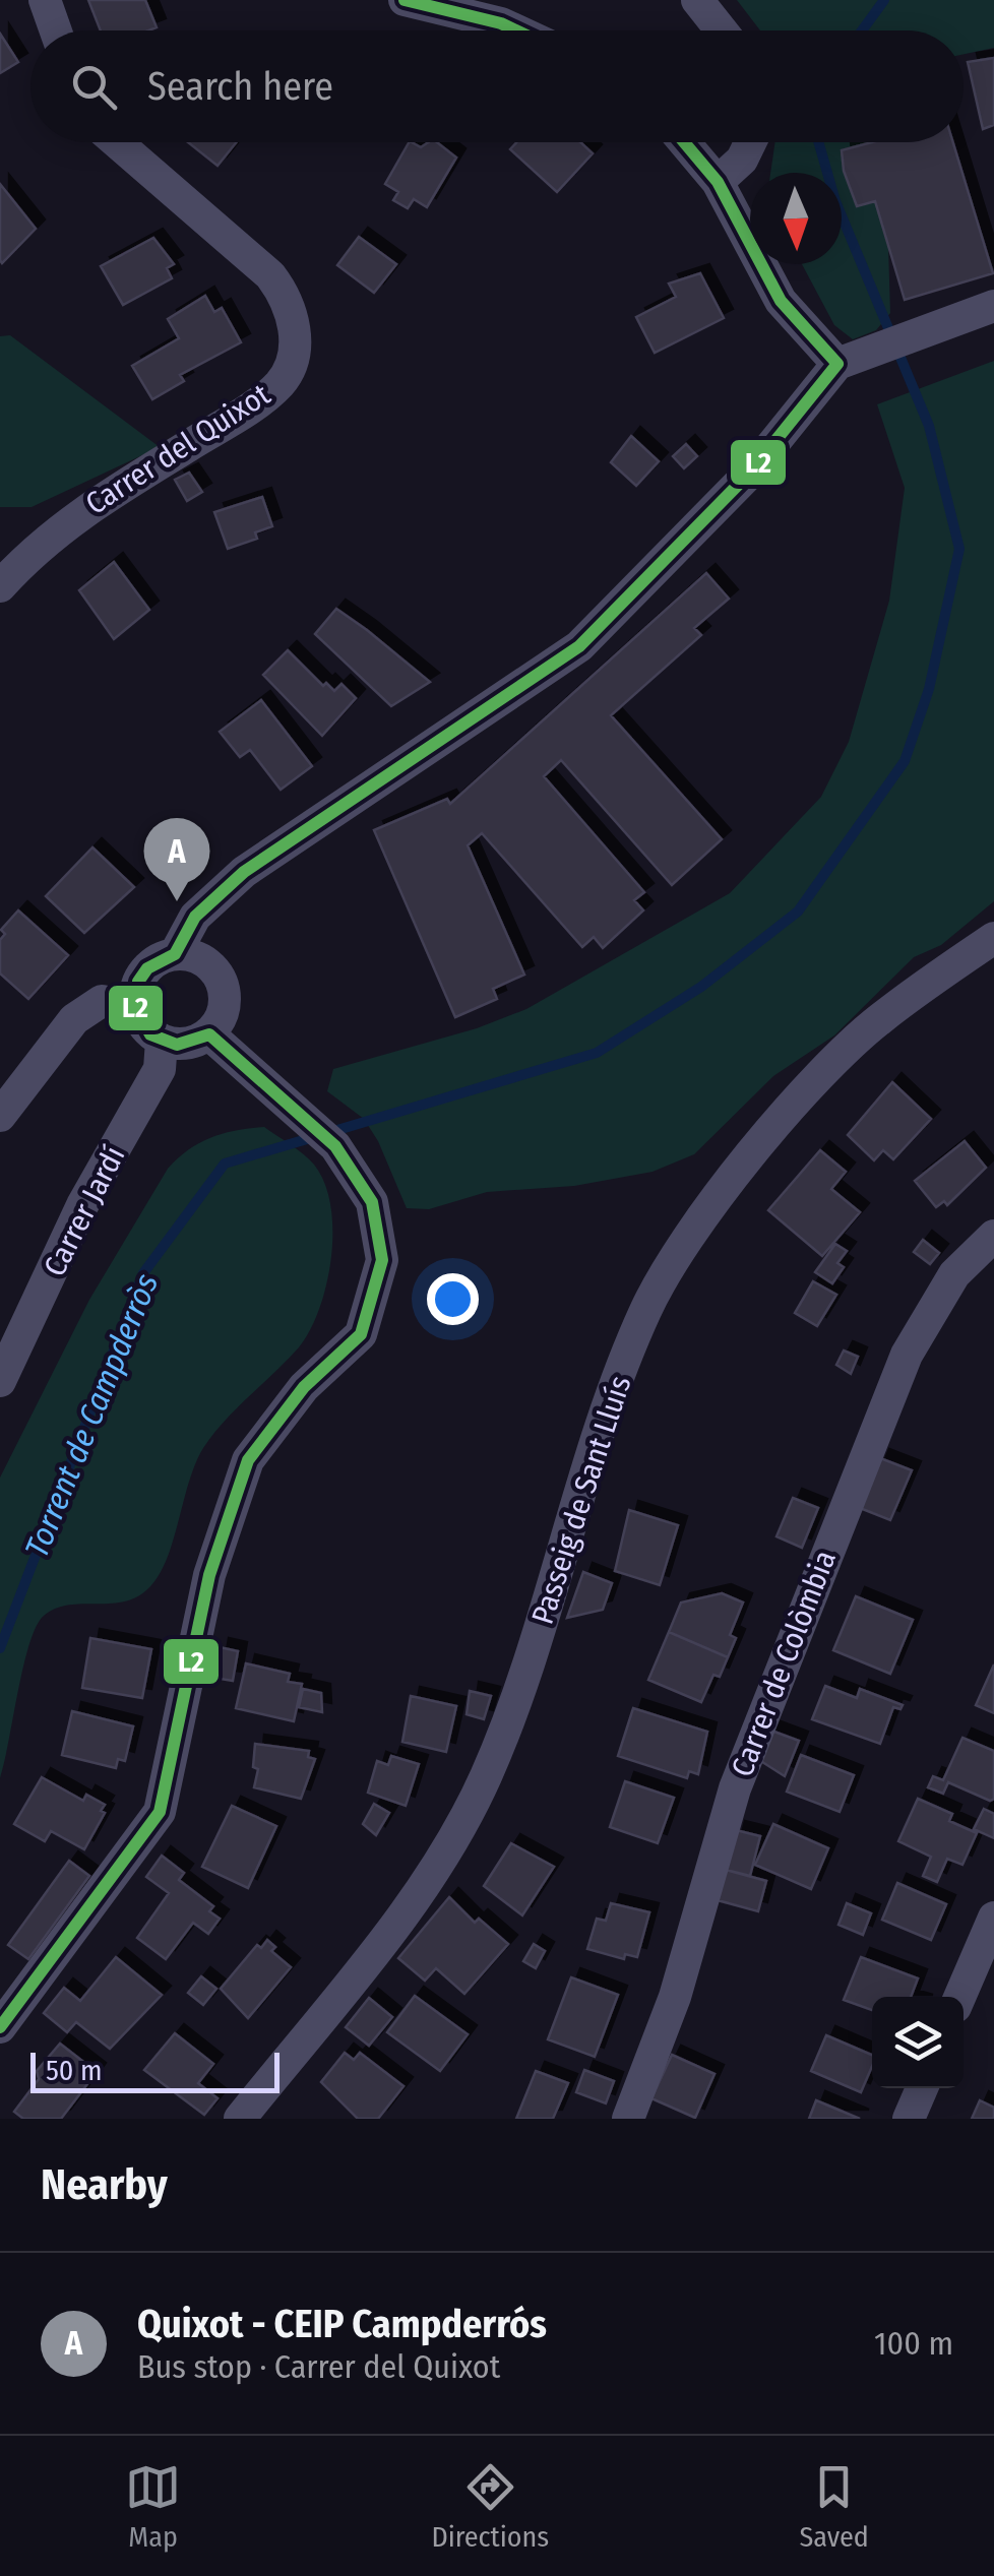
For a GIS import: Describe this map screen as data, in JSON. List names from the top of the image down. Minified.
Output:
{"streets":{"street":["Carrer del Quixot","Carrer Jardí","Passeig de Sant Lluís","Carrer de Colòmbia"]},"water":["Torrent de Campderròs"],"lines":["transit line L2"],"scale_bar":"50 m","north":"bottom","page":{"search":"Search here","pins":"A","scale":"50 m","heading":"Nearby","list":[{"mark":"A","name":"Quixot - CEIP Campderrós","note":"Bus stop · Carrer del Quixot","value":"100 m"}],"nav":["Map","Directions","Saved"]}}
